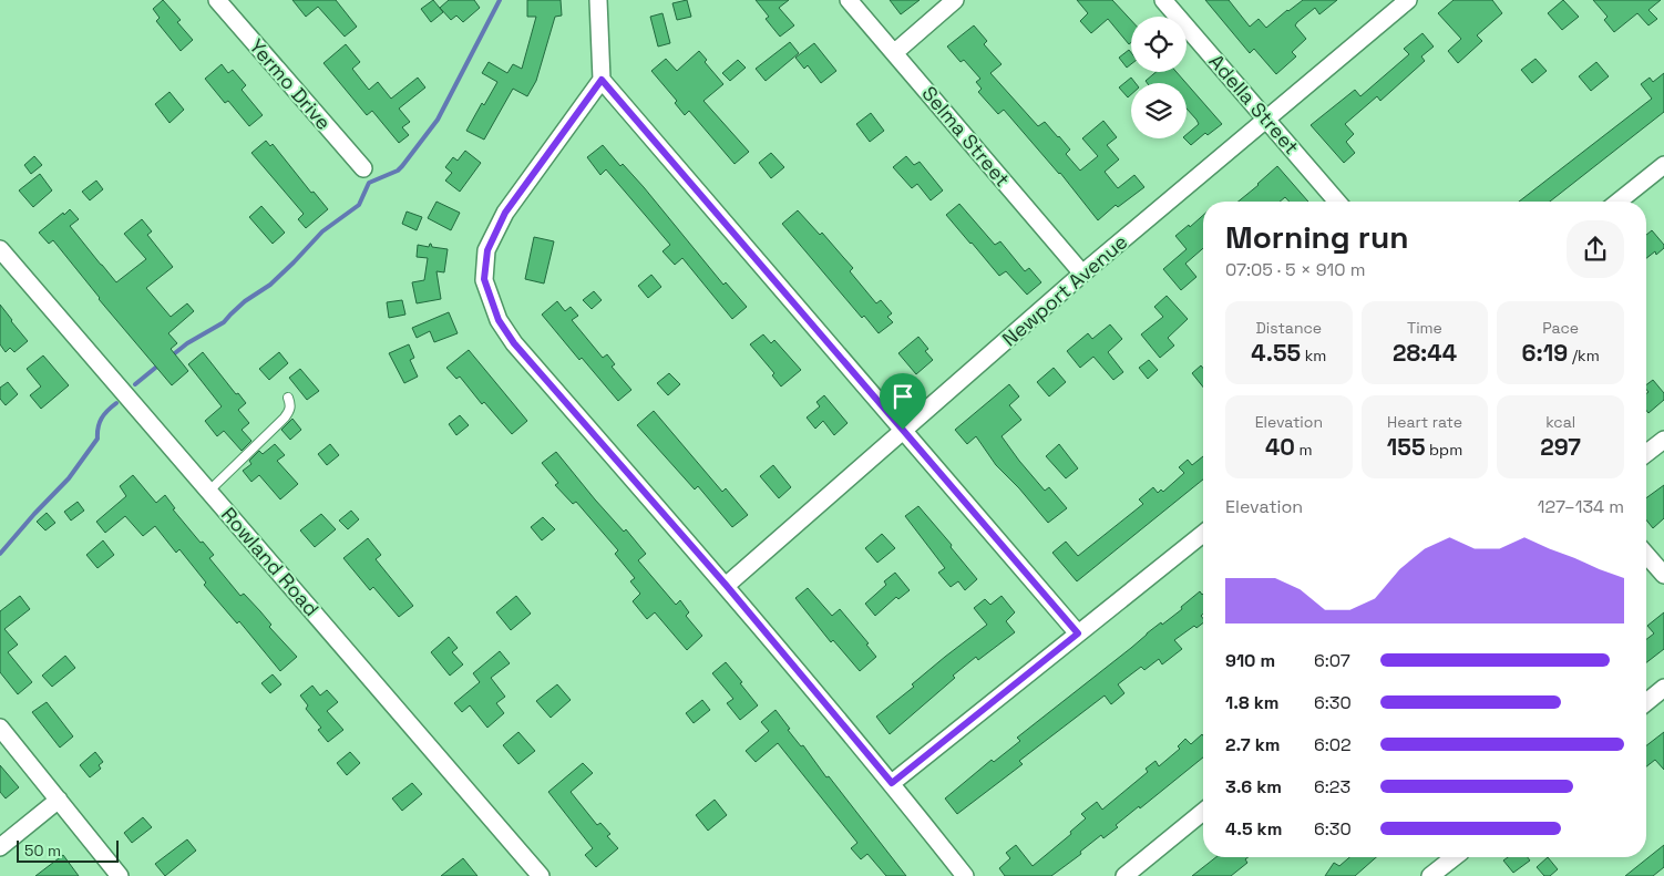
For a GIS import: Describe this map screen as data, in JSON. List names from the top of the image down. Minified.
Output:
{"streets":{"street":["Yermo Drive","Adella Street","Selma Street","Newport Avenue","Rowland Road"]},"crossings":[["Adella Street","Newport Avenue"],["Selma Street","Newport Avenue"]],"scale_bar":"50 m","page":{"heading":["Morning run","07:05 · 5 × 910 m"],"stats":[["Distance","4.55 km"],["Time","28:44"],["Pace","6:19 /km"],["Elevation","40 m"],["Heart rate","155 bpm"],["kcal","297"]],"chart":["Elevation","127–134 m"],"list":[{"name":"910 m","note":"6:07"},{"name":"1.8 km","note":"6:30"},{"name":"2.7 km","note":"6:02"},{"name":"3.6 km","note":"6:23"},{"name":"4.5 km","note":"6:30"}],"scale":"50 m"}}
